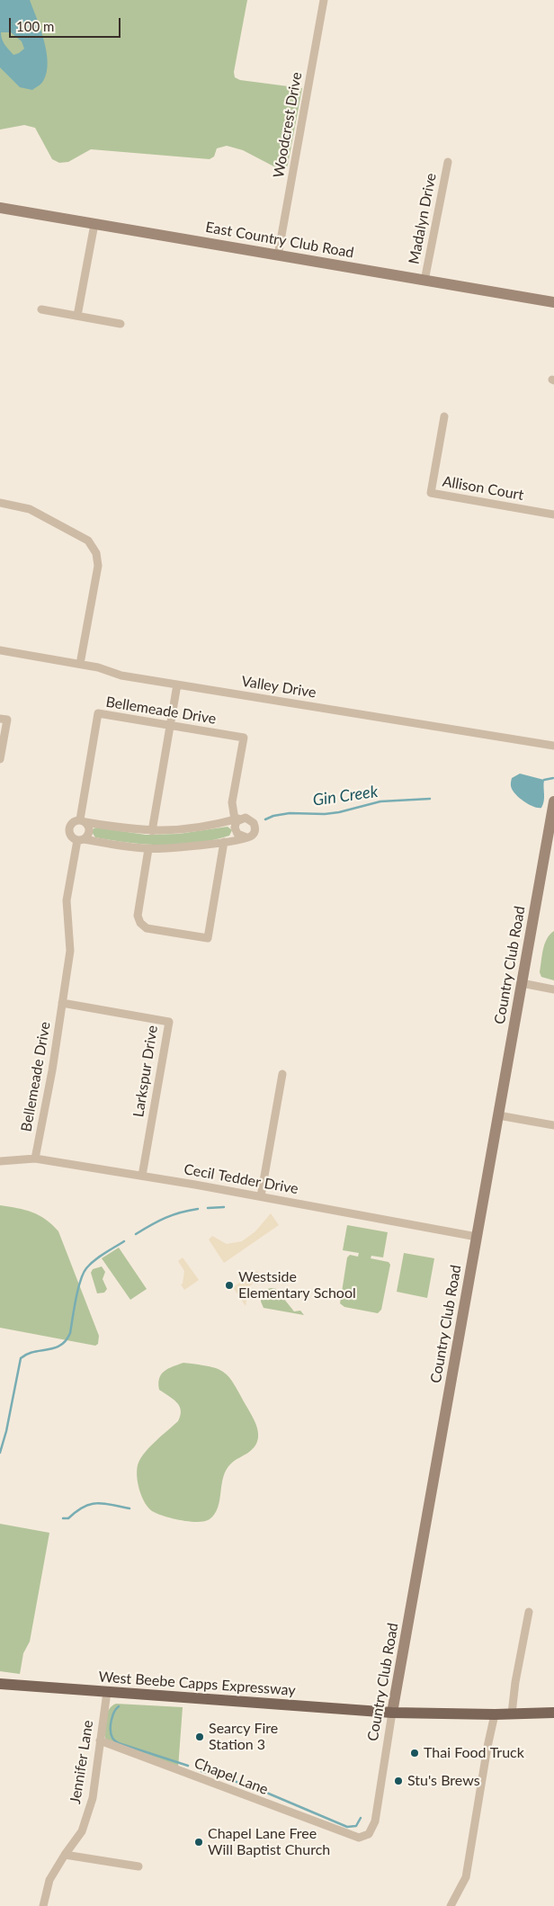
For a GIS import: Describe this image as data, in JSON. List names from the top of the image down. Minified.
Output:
{"streets":{"main road":["West Beebe Capps Expressway"],"street":["Woodcrest Drive","Madalyn Drive","East Country Club Road","Allison Court","Valley Drive","Bellemeade Drive","Country Club Road","Larkspur Drive","Cecil Tedder Drive","Jennifer Lane","Chapel Lane"]},"crossings":[["Woodcrest Drive","East Country Club Road"],["Madalyn Drive","East Country Club Road"],["Bellemeade Drive","Larkspur Drive"],["Bellemeade Drive","Cecil Tedder Drive"],["Country Club Road","Cecil Tedder Drive"],["Country Club Road","West Beebe Capps Expressway"],["Country Club Road","Chapel Lane"],["Larkspur Drive","Cecil Tedder Drive"],["West Beebe Capps Expressway","Jennifer Lane"],["Jennifer Lane","Chapel Lane"]],"water":["Gin Creek"],"places":["Westside Elementary School","Searcy Fire Station 3","Thai Food Truck","Stu's Brews","Chapel Lane Free Will Baptist Church"],"scale_bar":"100 m"}
